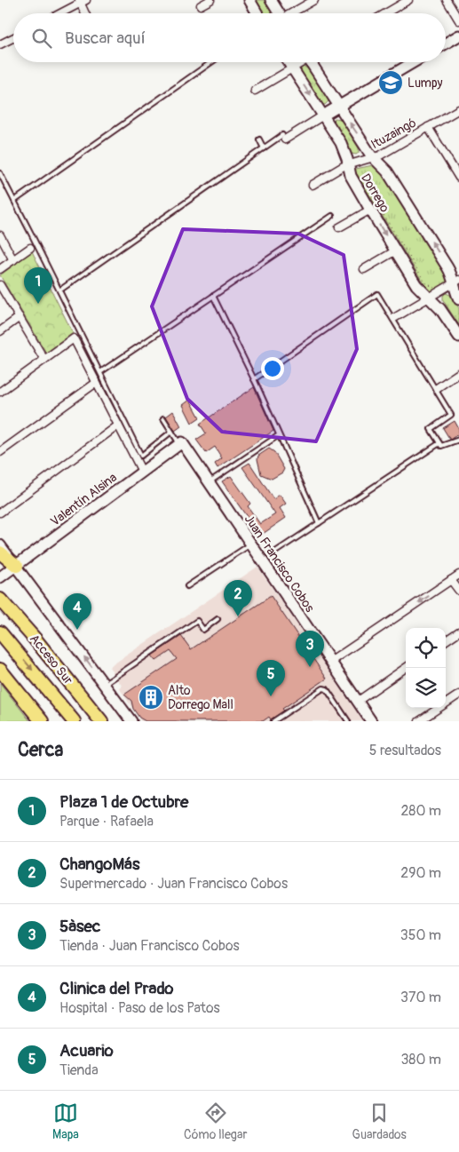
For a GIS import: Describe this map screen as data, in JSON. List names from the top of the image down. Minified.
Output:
{"streets":{"highway":["Acceso Sur"],"main road":["Dorrego","Valentín Alsina","Juan Francisco Cobos"],"street":["Ituzaingó"]},"crossings":[["Ituzaingó","Dorrego"],["Valentín Alsina","Juan Francisco Cobos"]],"places":{"school or university":["Lumpy"],"building":["Alto Dorrego Mall"]},"page":{"search":"Buscar aquí","pins":["1","2","4","3","5"],"heading":["Cerca","5 resultados"],"list":[{"mark":"1","name":"Plaza 1 de Octubre","note":"Parque · Rafaela","value":"280 m"},{"mark":"2","name":"ChangoMás","note":"Supermercado · Juan Francisco Cobos","value":"290 m"},{"mark":"3","name":"5àsec","note":"Tienda · Juan Francisco Cobos","value":"350 m"},{"mark":"4","name":"Clinica del Prado","note":"Hospital · Paso de los Patos","value":"370 m"},{"mark":"5","name":"Acuario","note":"Tienda","value":"380 m"}],"nav":["Mapa","Cómo llegar","Guardados"]}}
